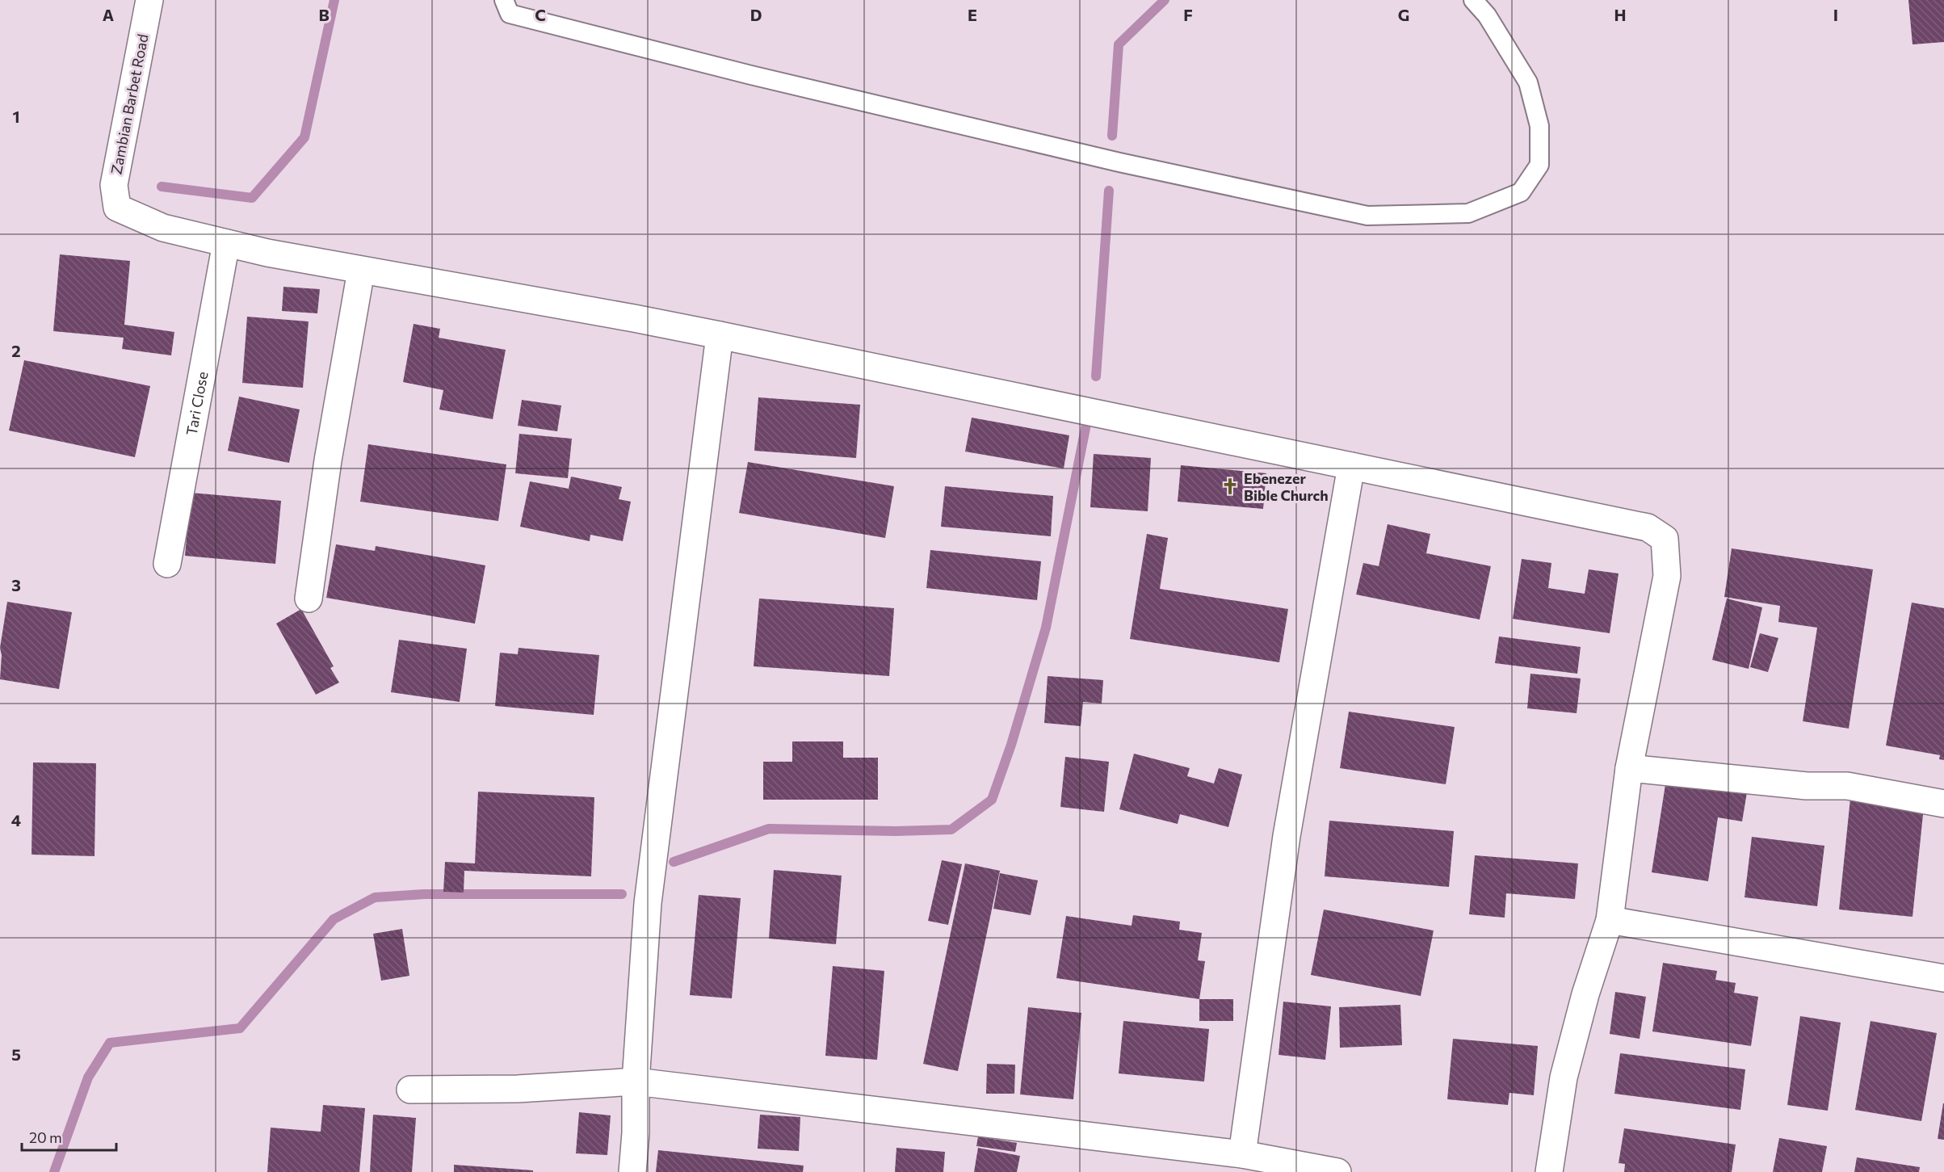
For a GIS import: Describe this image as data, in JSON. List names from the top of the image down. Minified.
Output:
{"streets":{"street":["Zambian Barbet Road","Tari Close"]},"crossings":[["Zambian Barbet Road","Tari Close"]],"places":{"church":["Ebenezer Bible Church"]},"scale_bar":"20 m","grid":{"columns":["A","B","C","D","E","F","G","H","I"],"rows":["1","2","3","4","5"]}}
